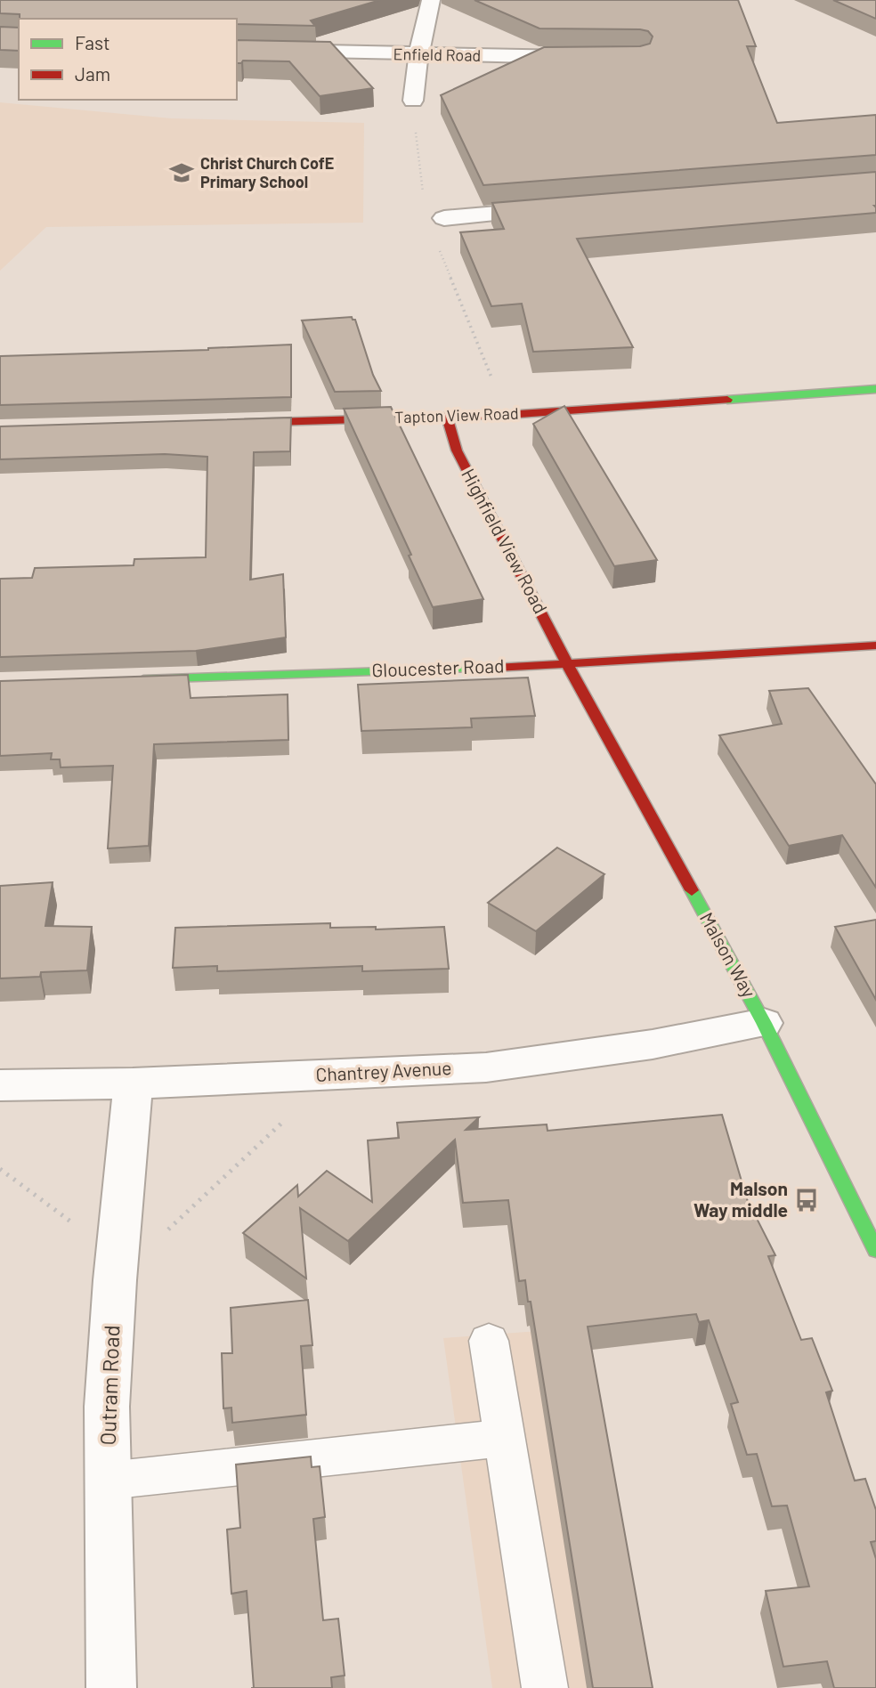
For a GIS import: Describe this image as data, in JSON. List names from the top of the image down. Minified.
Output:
{"streets":{"street":["Enfield Road","Tapton View Road","Highfield View Road","Gloucester Road","Malson Way","Chantrey Avenue","Outram Road"]},"crossings":[["Tapton View Road","Highfield View Road"],["Highfield View Road","Gloucester Road"],["Highfield View Road","Malson Way"],["Gloucester Road","Malson Way"],["Malson Way","Chantrey Avenue"],["Chantrey Avenue","Outram Road"]],"places":{"school or university":["Christ Church CofE Primary School"],"bus stop":["Malson Way middle"]},"legend":["Fast","Jam"]}
